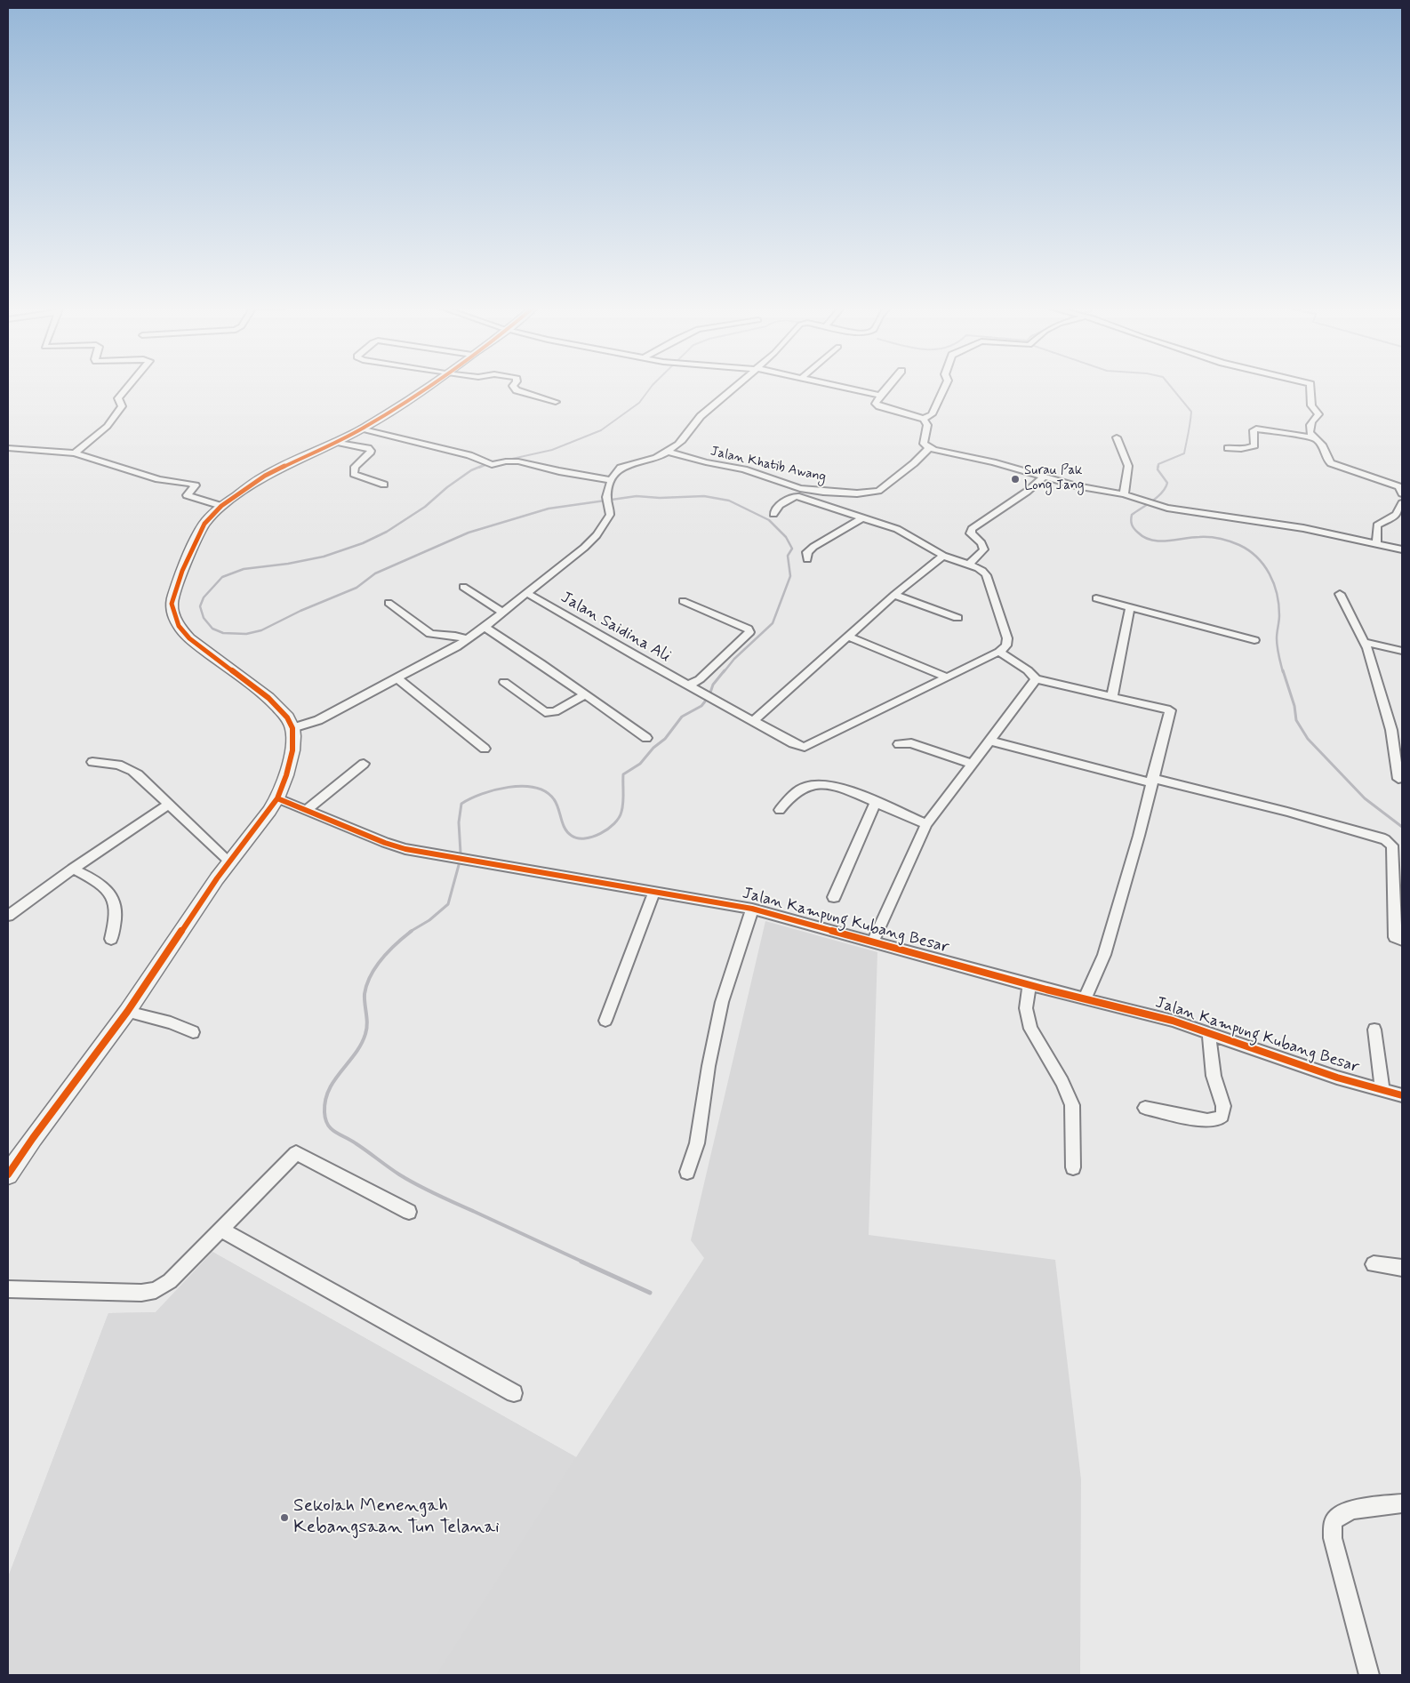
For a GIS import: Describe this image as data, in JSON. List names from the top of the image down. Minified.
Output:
{"streets":{"street":["Jalan Khatib Awang","Jalan Saidina Ali","Jalan Kampung Kubang Besar"]},"places":["Surau Pak Long Jang","Sekolah Menengah Kebangsaan Tun Telanai"]}
